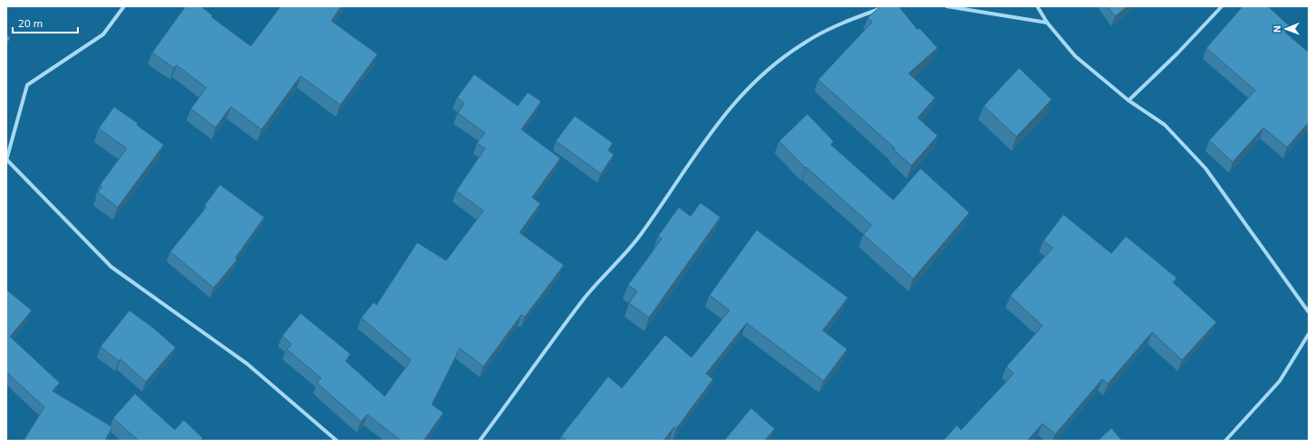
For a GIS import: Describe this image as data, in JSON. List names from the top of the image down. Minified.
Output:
{"scale_bar":"20 m","north":"left"}
